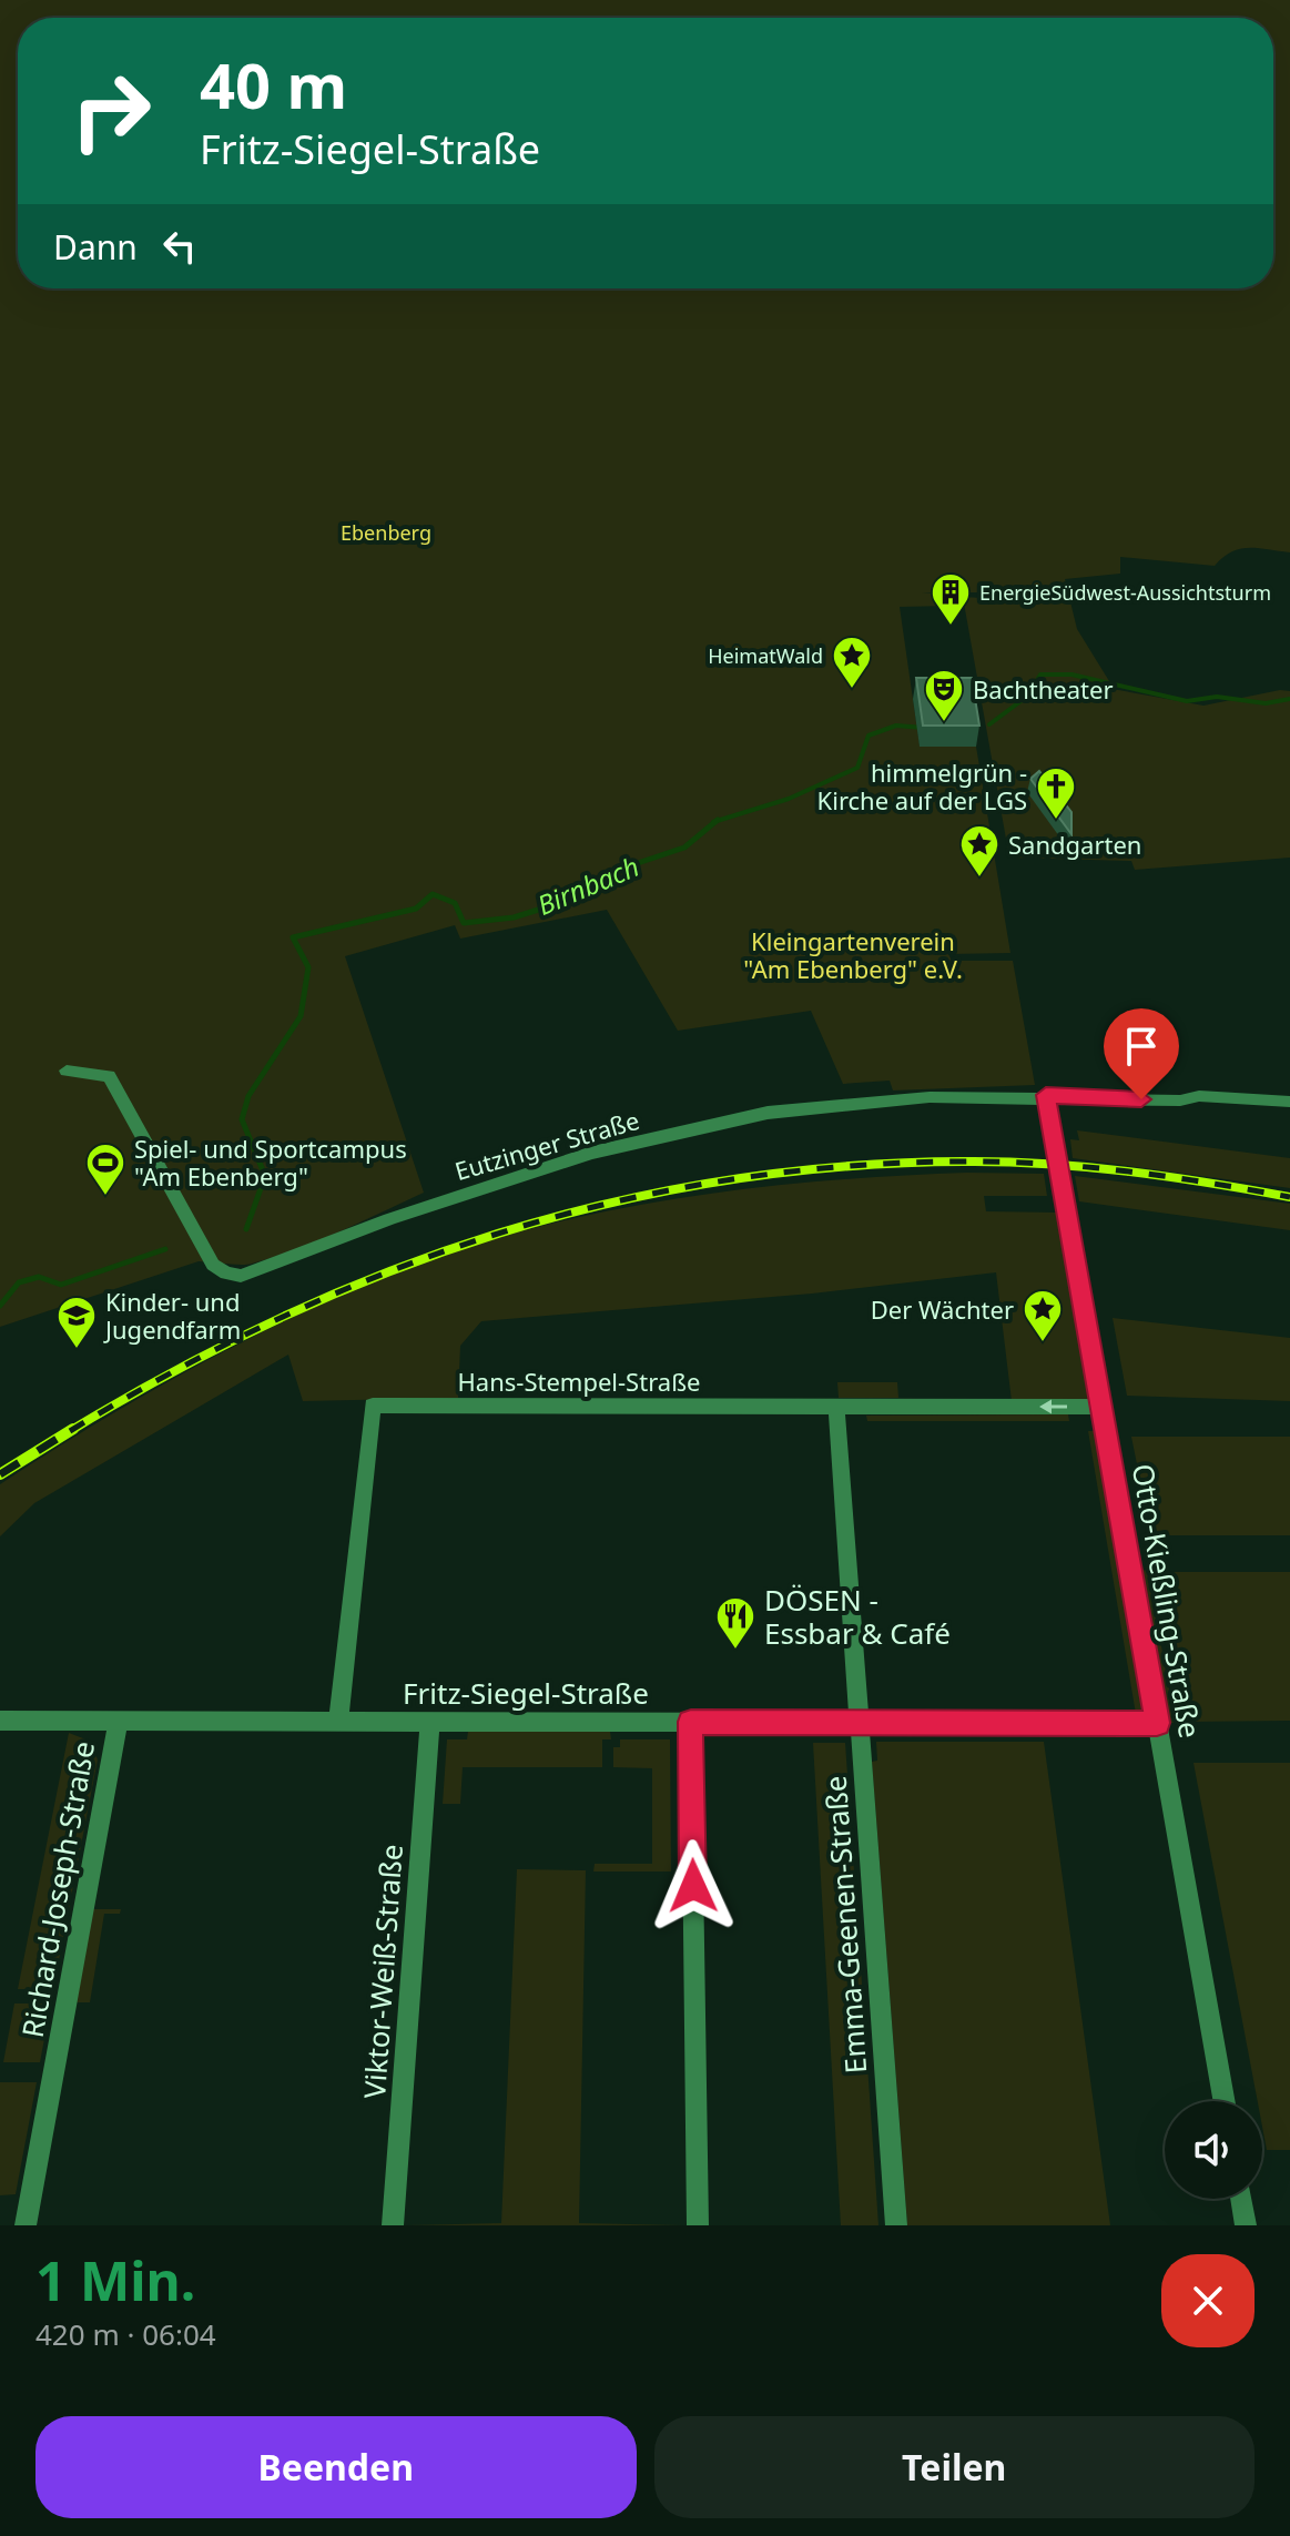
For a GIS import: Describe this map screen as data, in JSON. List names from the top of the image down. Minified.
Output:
{"streets":{"street":["Eutzinger Straße","Hans-Stempel-Straße","Otto-Kießling-Straße","Fritz-Siegel-Straße","Richard-Joseph-Straße","Emma-Geenen-Straße","Viktor-Weiß-Straße"]},"crossings":[["Eutzinger Straße","Otto-Kießling-Straße"],["Hans-Stempel-Straße","Otto-Kießling-Straße"],["Hans-Stempel-Straße","Fritz-Siegel-Straße"],["Hans-Stempel-Straße","Emma-Geenen-Straße"],["Otto-Kießling-Straße","Fritz-Siegel-Straße"],["Fritz-Siegel-Straße","Richard-Joseph-Straße"],["Fritz-Siegel-Straße","Emma-Geenen-Straße"],["Fritz-Siegel-Straße","Viktor-Weiß-Straße"]],"water":["Birnbach"],"parks":["Ebenberg","Kleingartenverein \"Am Ebenberg\" e.V."],"places":{"building":["EnergieSüdwest-Aussichtsturm"],"place":["HeimatWald","Sandgarten","Der Wächter"],"theatre":["Bachtheater"],"church":["himmelgrün - Kirche auf der LGS"],"sports":["Spiel- und Sportcampus \"Am Ebenberg\""],"school or university":["Kinder- und Jugendfarm"],"restaurant":["DÖSEN - Essbar & Café"]},"page":{"turn":["40 m","Fritz-Siegel-Straße"],"then":"Dann","heading":["1 Min.","420 m · 06:04"],"buttons":["Beenden","Teilen"]}}
